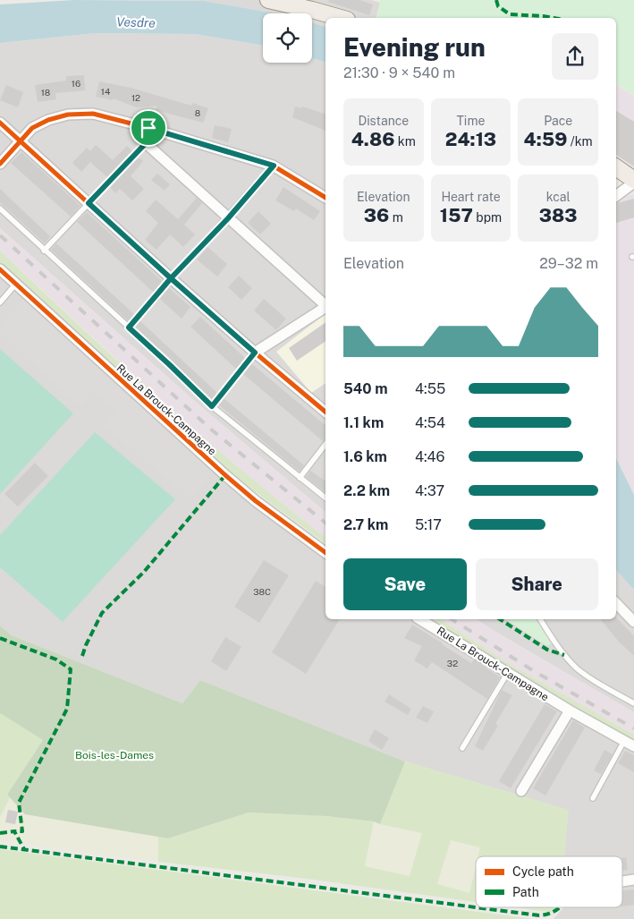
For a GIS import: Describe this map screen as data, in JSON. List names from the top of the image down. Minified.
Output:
{"streets":{"street":["Rue La Brouck-Campagne"]},"water":["Vesdre"],"parks":["Bois-les-Dames"],"house_numbers":["16","14","18","12","8","38C","32"],"legend":["Cycle path","Path"],"page":{"heading":["Evening run","21:30 · 9 × 540 m"],"stats":[["Distance","4.86 km"],["Time","24:13"],["Pace","4:59 /km"],["Elevation","36 m"],["Heart rate","157 bpm"],["kcal","383"]],"chart":["Elevation","29–32 m"],"list":[{"name":"540 m","note":"4:55"},{"name":"1.1 km","note":"4:54"},{"name":"1.6 km","note":"4:46"},{"name":"2.2 km","note":"4:37"},{"name":"2.7 km","note":"5:17"}],"buttons":["Save","Share"]}}
